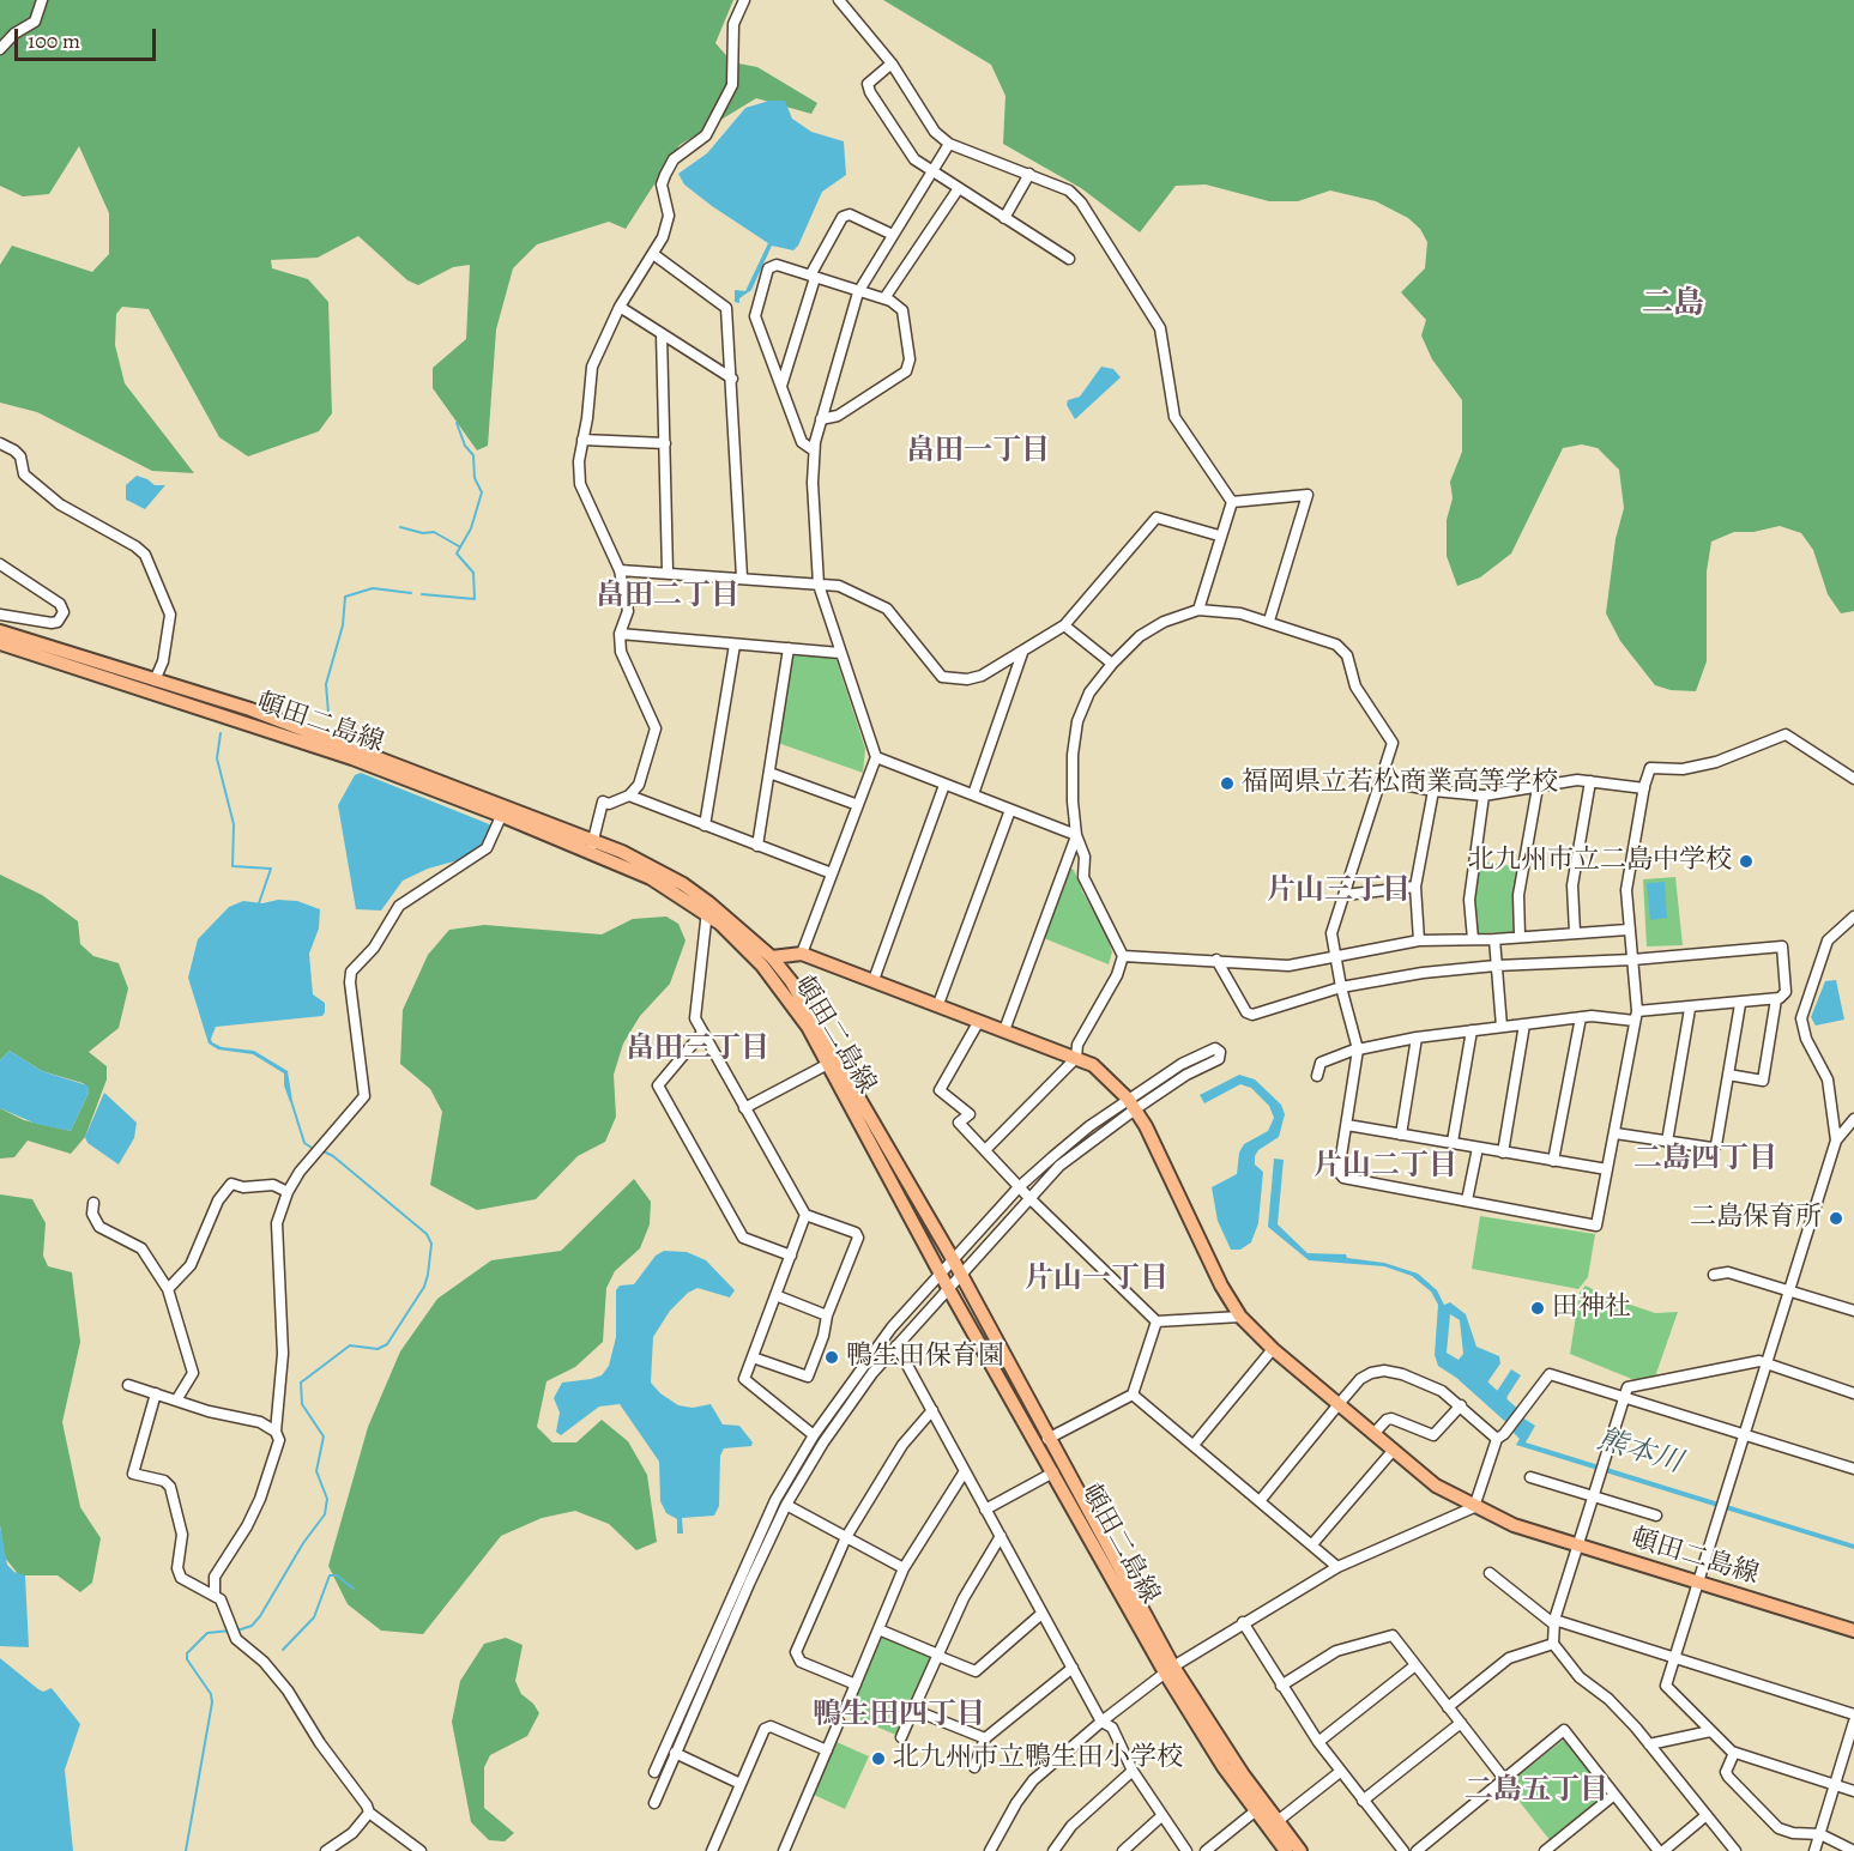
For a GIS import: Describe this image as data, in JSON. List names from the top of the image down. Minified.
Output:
{"streets":{"main road":["頓田二島線"]},"districts":["二島","畠田一丁目","畠田二丁目","片山三丁目","畠田三丁目","二島四丁目","片山二丁目","片山一丁目","鴨生田四丁目","二島五丁目"],"water":["熊本川"],"places":["福岡県立若松商業高等学校","北九州市立二島中学校","二島保育所","田神社","鴨生田保育園","北九州市立鴨生田小学校"],"scale_bar":"100 m"}
